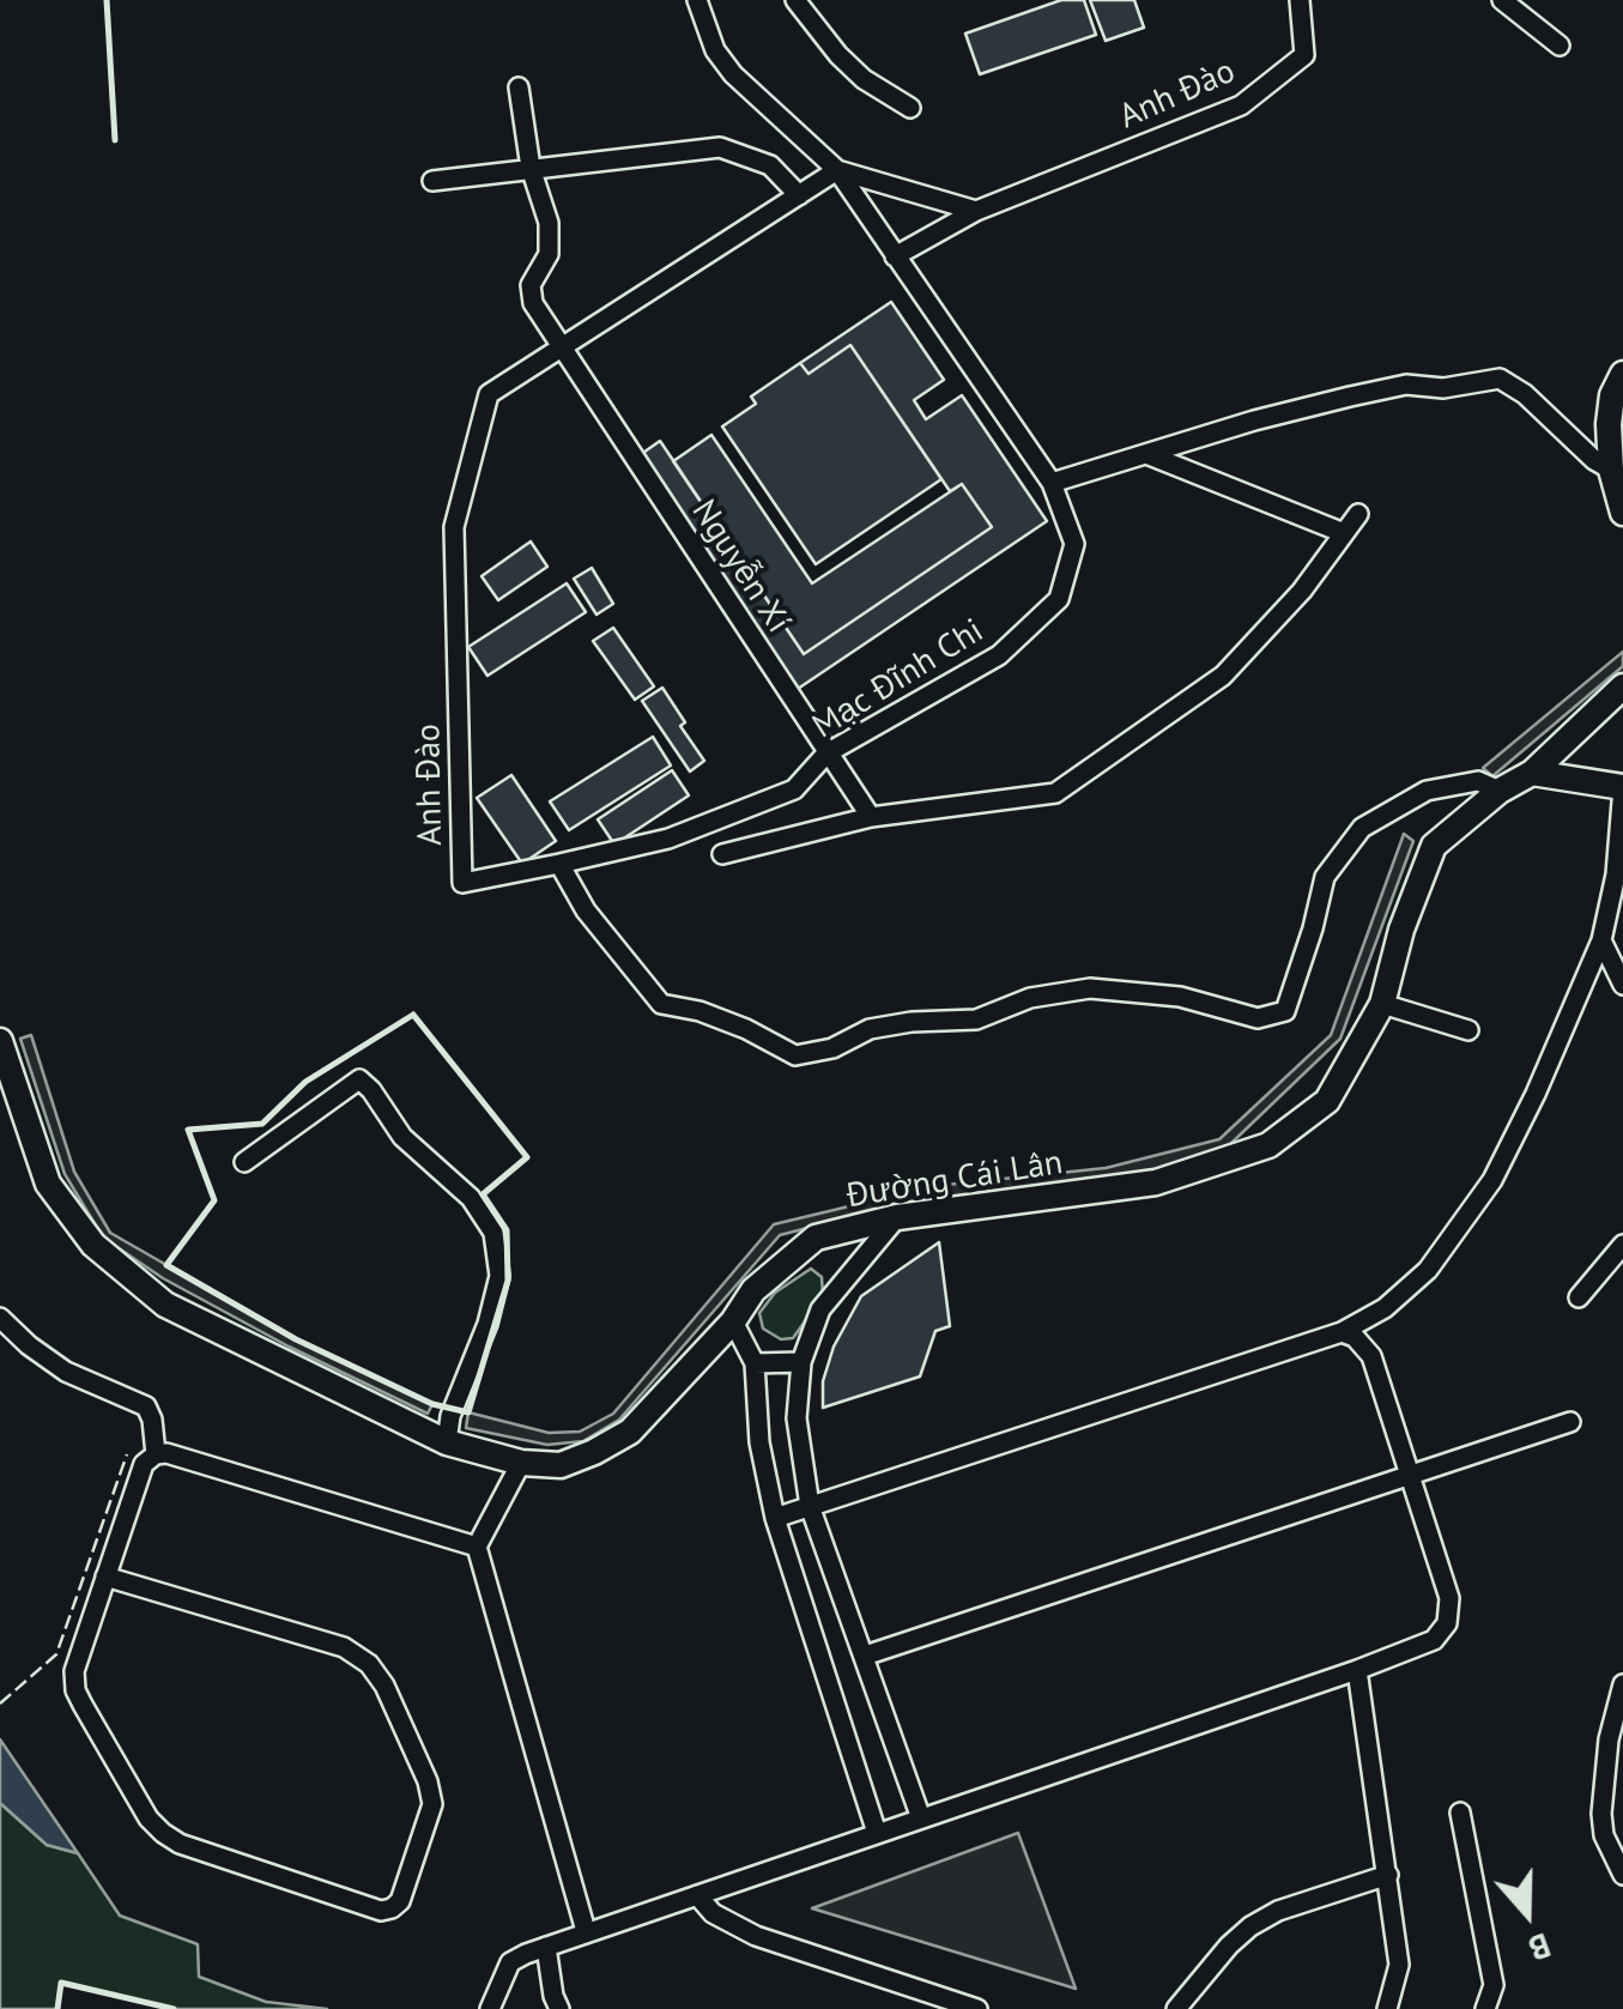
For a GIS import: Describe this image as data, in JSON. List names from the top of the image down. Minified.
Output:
{"streets":{"main road":["Đường Cái Lân"],"street":["Anh Đào","Nguyễn Xí","Mạc Đĩnh Chi"]},"crossings":[["Anh Đào","Nguyễn Xí"],["Anh Đào","Mạc Đĩnh Chi"],["Nguyễn Xí","Mạc Đĩnh Chi"]],"north":"bottom"}
